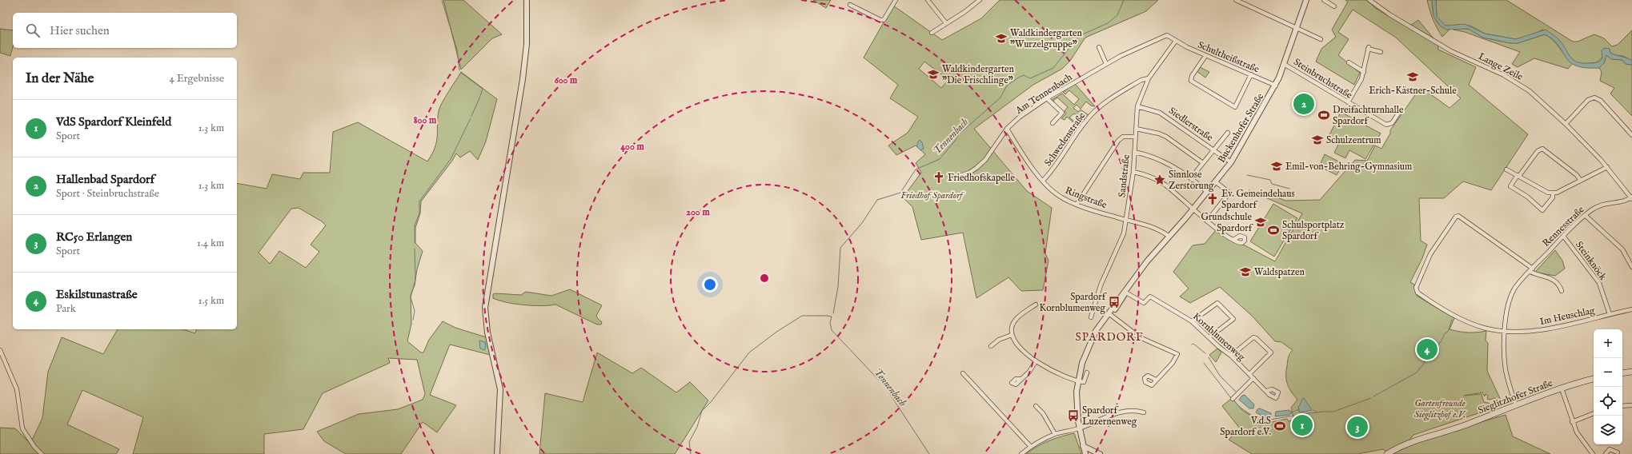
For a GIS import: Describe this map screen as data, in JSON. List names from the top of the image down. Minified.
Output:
{"streets":{"main road":["Sieglitzhofer Straße"],"street":["Schultheißstraße","Lange Zeile","Steinbruchstraße","Am Tennenbach","Siedlerstraße","Buckenhofer Straße","Schwedenstraße","Sandstraße","Ringstraße","Rennesstraße","Steinknöck","Im Heuschlag","Kornblumenweg"]},"crossings":[["Schultheißstraße","Am Tennenbach"],["Schultheißstraße","Buckenhofer Straße"],["Schultheißstraße","Sandstraße"],["Lange Zeile","Rennesstraße"],["Steinbruchstraße","Buckenhofer Straße"],["Am Tennenbach","Sandstraße"],["Am Tennenbach","Ringstraße"],["Siedlerstraße","Buckenhofer Straße"],["Siedlerstraße","Sandstraße"],["Buckenhofer Straße","Ringstraße"],["Buckenhofer Straße","Kornblumenweg"],["Schwedenstraße","Sandstraße"],["Schwedenstraße","Ringstraße"],["Sandstraße","Ringstraße"],["Rennesstraße","Steinknöck"],["Rennesstraße","Im Heuschlag"],["Rennesstraße","Sieglitzhofer Straße"],["Steinknöck","Im Heuschlag"]],"districts":["SPARDORF"],"water":["Tennenbach"],"parks":["Friedhof Spardorf","Gartenfreunde Sieglitzhof e.V."],"places":{"school or university":["Waldkindergarten \"Wurzelgruppe\"","Waldkindergarten \"Die Frischlinge\"","Erich-Kästner-Schule","Schulzentrum","Emil-von-Behring-Gymnasium","Grundschule Spardorf","Waldspatzen"],"sports":["Dreifachturnhalle Spardorf","Schulsportplatz Spardorf","V.d.S Spardorf e.V."],"church":["Friedhofskapelle","Ev. Gemeindehaus Spardorf"],"place":["Sinnlose Zerstörung"],"bus stop":["Spardorf Kornblumenweg","Spardorf Luzernenweg"]},"page":{"search":"Hier suchen","heading":["In der Nähe","4 Ergebnisse"],"pins":["2","4","1","3"],"list":[{"mark":"1","name":"VdS Spardorf Kleinfeld","note":"Sport","value":"1.3 km"},{"mark":"2","name":"Hallenbad Spardorf","note":"Sport · Steinbruchstraße","value":"1.3 km"},{"mark":"3","name":"RC50 Erlangen","note":"Sport","value":"1.4 km"},{"mark":"4","name":"Eskilstunastraße","note":"Park","value":"1.5 km"}],"map_buttons":["+","−"]},"rings":["600 m","800 m","400 m","200 m"]}
